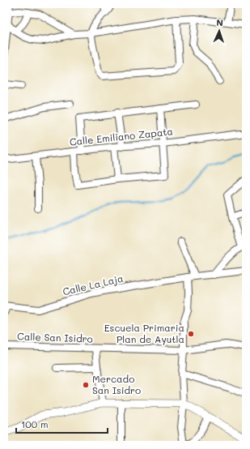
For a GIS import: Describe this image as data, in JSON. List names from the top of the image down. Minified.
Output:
{"streets":{"street":["Calle Emiliano Zapata","Calle La Laja","Calle San Isidro"]},"places":["Escuela Primaria Plan de Ayutla","Mercado San Isidro"],"scale_bar":"100 m","north":"top"}
